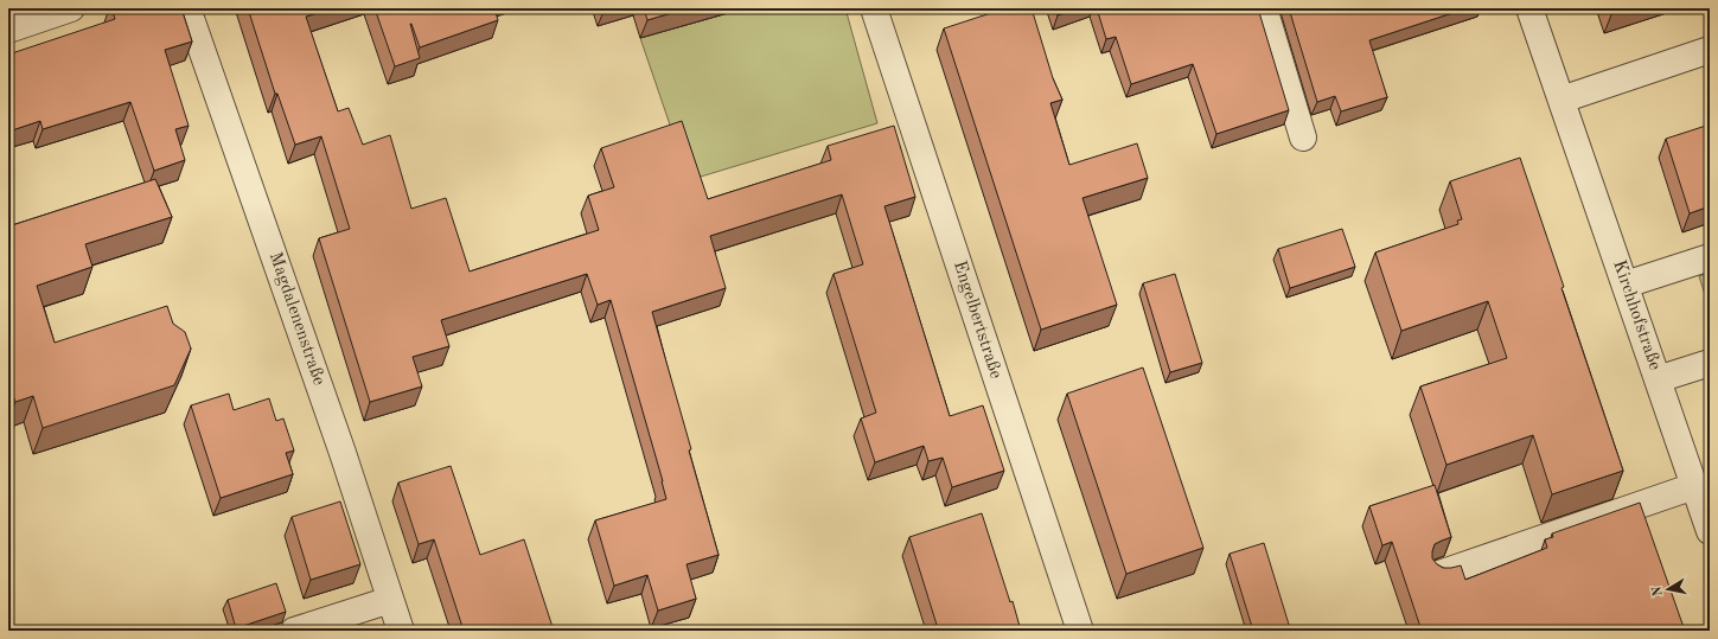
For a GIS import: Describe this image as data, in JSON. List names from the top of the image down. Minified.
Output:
{"streets":{"street":["Kirchhofstraße","Magdalenenstraße","Engelbertstraße"]},"north":"left"}
